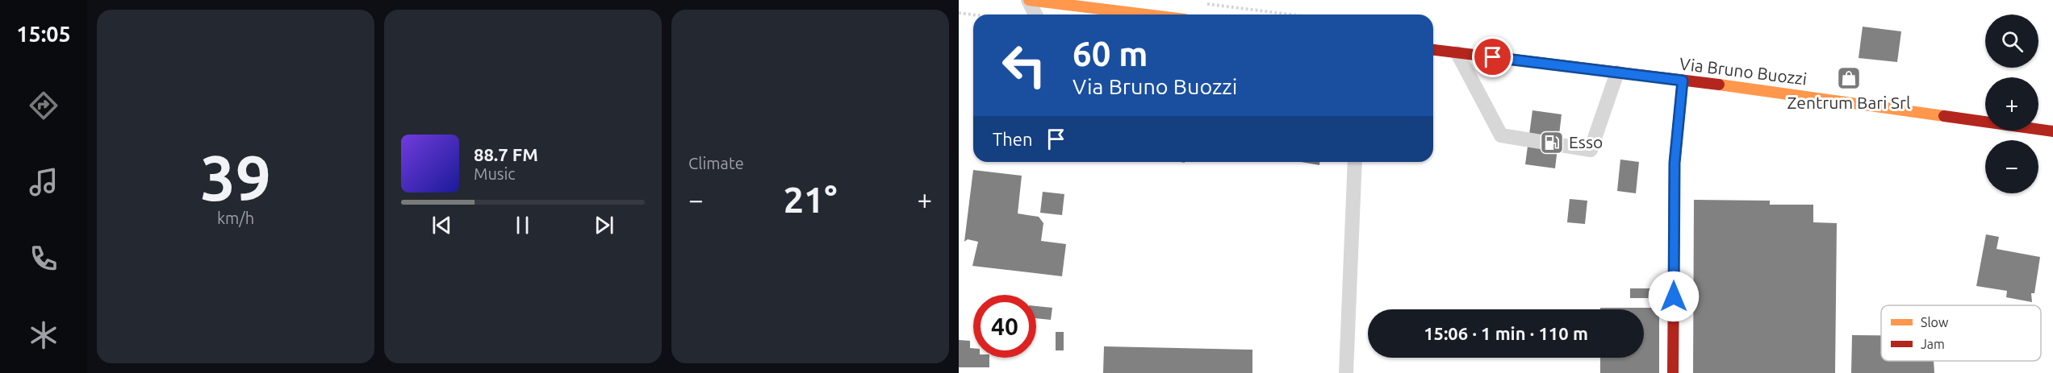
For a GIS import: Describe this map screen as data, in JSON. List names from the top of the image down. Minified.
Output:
{"streets":{"main road":["Via Bruno Buozzi"]},"places":{"shop":["Zentrum Bari Srl"],"fuel station":["Esso"]},"legend":["Slow","Jam"],"page":{"tabs":"15:05","tile":[["39","km/h"],"Climate"],"map_buttons":["+","−"],"turn":["60 m","Via Bruno Buozzi"],"then":"Then","song":["88.7 FM","Music"],"heat":["−","21°","+"],"limit":"40","trip":"15:06 · 1 min · 110 m"}}
